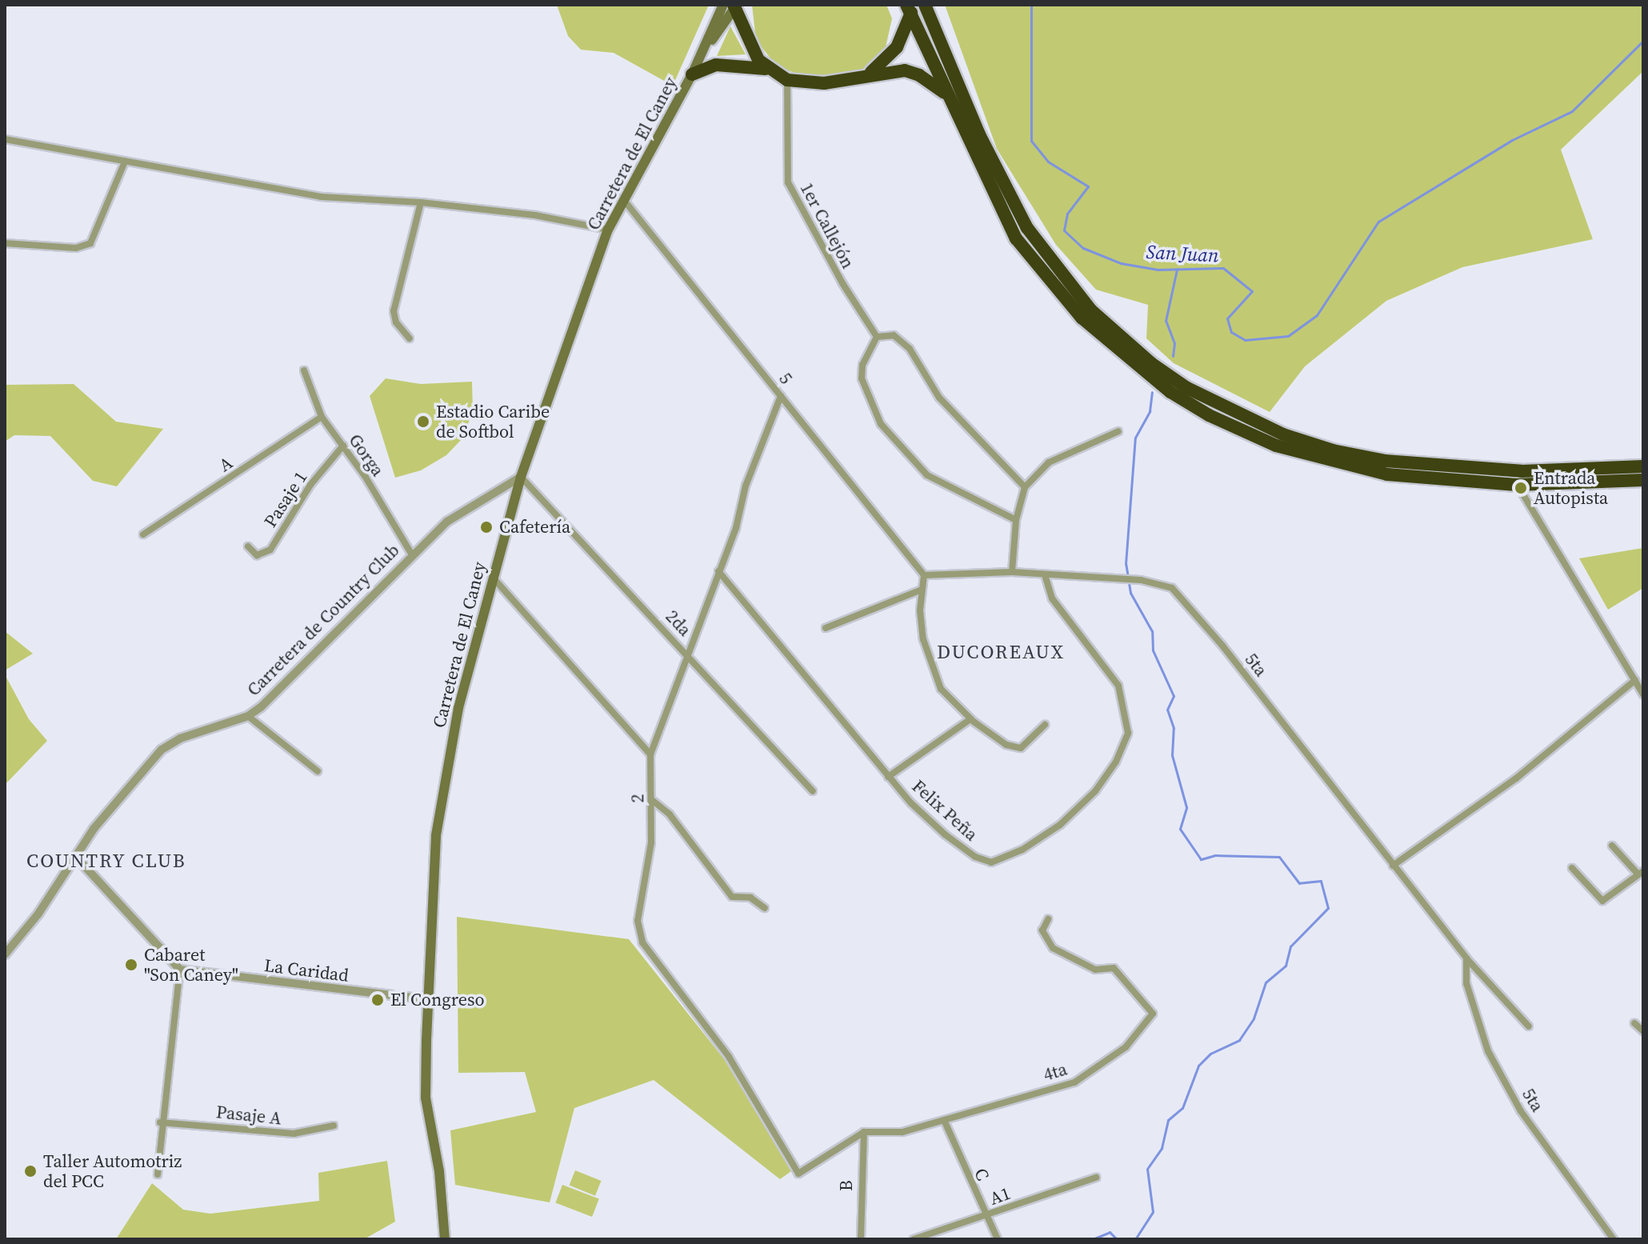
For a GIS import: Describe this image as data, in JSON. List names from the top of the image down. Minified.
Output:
{"streets":{"main road":["Carretera de El Caney"],"street":["1er Callejón","5","Gorga","A","Pasaje 1","Carretera de Country Club","2da","5ta","2","Felix Peña","La Caridad","4ta","Pasaje A","C","B","A1"]},"crossings":[["Carretera de El Caney","5"],["Carretera de El Caney","Carretera de Country Club"],["Carretera de El Caney","2da"],["Carretera de El Caney","La Caridad"],["5","5ta"],["5","2"],["Gorga","A"],["Gorga","Pasaje 1"],["Gorga","Carretera de Country Club"],["Carretera de Country Club","2da"],["2da","2"],["5ta","Felix Peña"],["2","Felix Peña"],["2","4ta"],["2","B"],["4ta","C"],["4ta","B"],["C","A1"]],"districts":["DUCOREAUX","COUNTRY CLUB"],"water":["San Juan"],"places":["Estadio Caribe de Softbol","Entrada Autopista","Cafetería","Cabaret \"Son Caney\"","El Congreso","Taller Automotriz del PCC"]}
